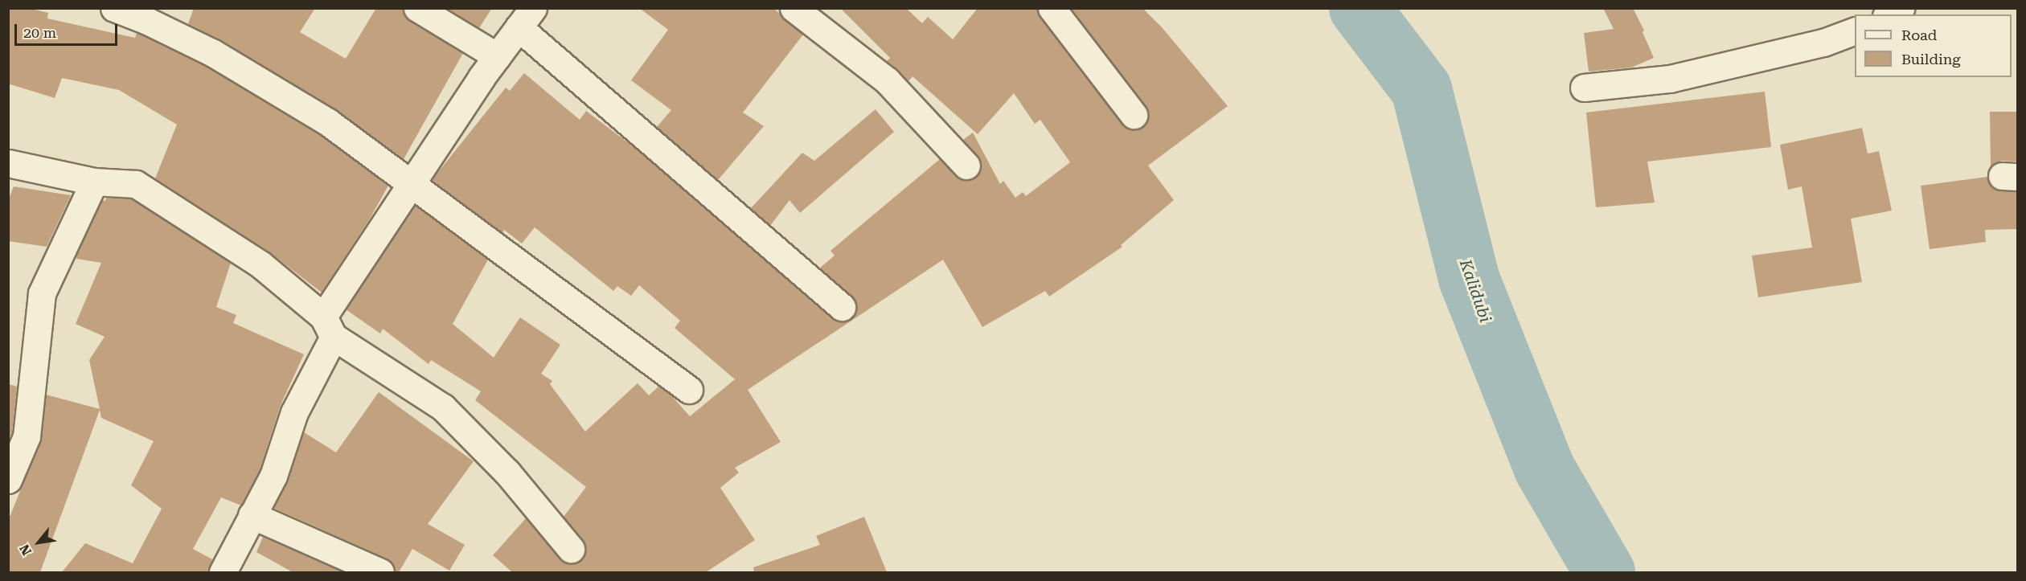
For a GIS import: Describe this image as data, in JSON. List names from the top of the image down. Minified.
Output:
{"water":["Kalidubi"],"legend":["Road","Building"],"scale_bar":"20 m","north":"bottom left"}
